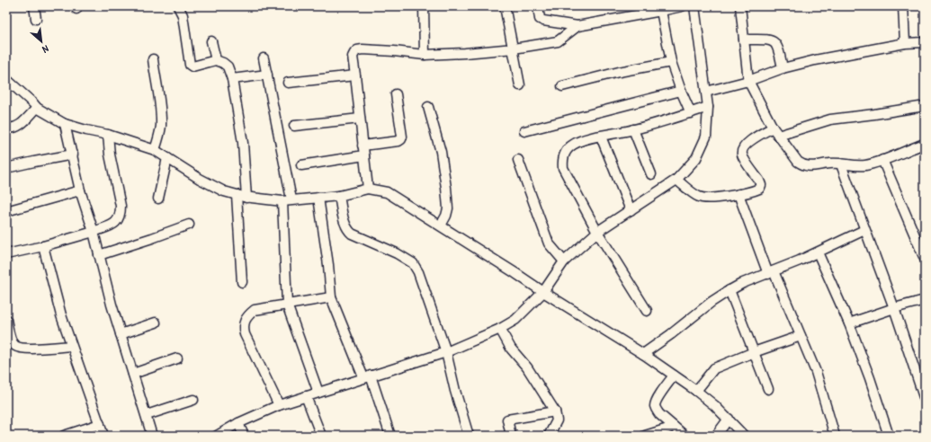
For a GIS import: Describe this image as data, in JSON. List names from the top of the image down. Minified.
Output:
{"north":"bottom right"}
